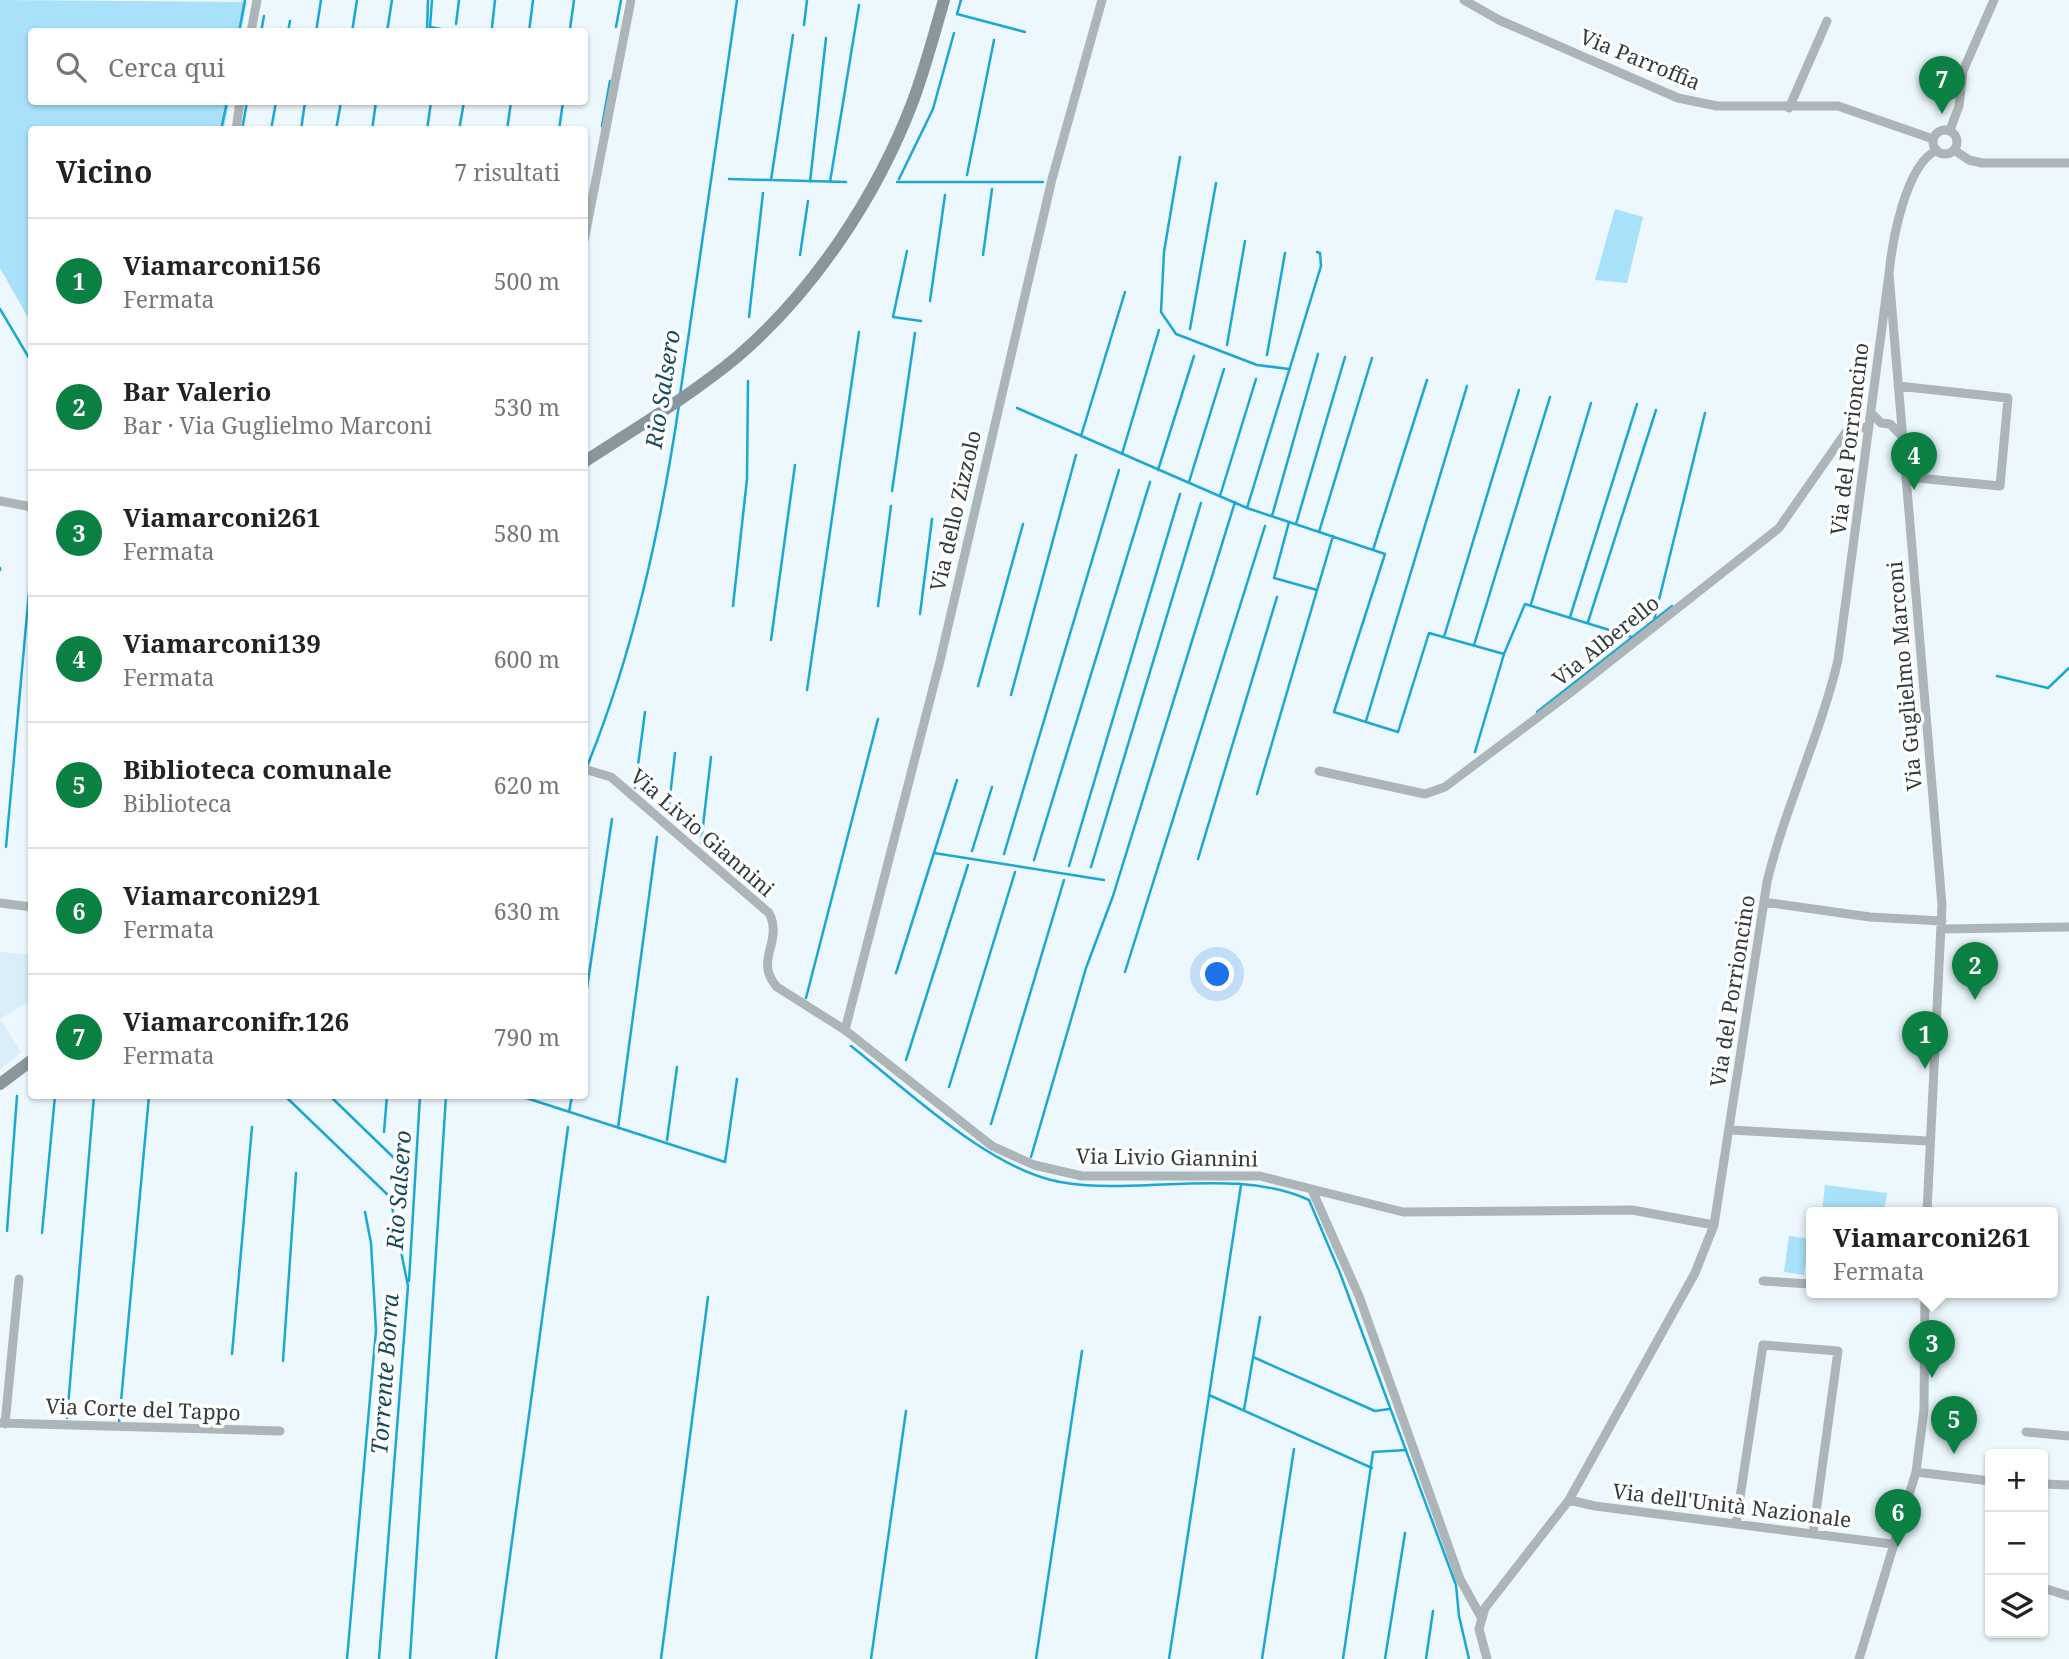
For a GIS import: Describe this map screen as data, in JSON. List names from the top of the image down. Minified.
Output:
{"streets":{"street":["Via Parroffia","Via del Porrioncino","Via dello Zizzolo","Via Alberello","Via Guglielmo Marconi","Via Livio Giannini","Via Corte del Tappo","Via dell'Unità Nazionale"]},"crossings":[["Via Parroffia","Via Guglielmo Marconi"],["Via del Porrioncino","Via Alberello"],["Via del Porrioncino","Via Guglielmo Marconi"],["Via del Porrioncino","Via Livio Giannini"],["Via del Porrioncino","Via dell'Unità Nazionale"],["Via dello Zizzolo","Via Livio Giannini"]],"water":["Rio Salsero","Torrente Borra"],"page":{"search":"Cerca qui","pins":["7","4","2","1","3","5","6"],"heading":["Vicino","7 risultati"],"list":[{"mark":"1","name":"Viamarconi156","note":"Fermata","value":"500 m"},{"mark":"2","name":"Bar Valerio","note":"Bar · Via Guglielmo Marconi","value":"530 m"},{"mark":"3","name":"Viamarconi261","note":"Fermata","value":"580 m"},{"mark":"4","name":"Viamarconi139","note":"Fermata","value":"600 m"},{"mark":"5","name":"Biblioteca comunale","note":"Biblioteca","value":"620 m"},{"mark":"6","name":"Viamarconi291","note":"Fermata","value":"630 m"},{"mark":"7","name":"Viamarconifr.126","note":"Fermata","value":"790 m"}],"popup":["Viamarconi261","Fermata"],"map_buttons":["+","−"]}}
